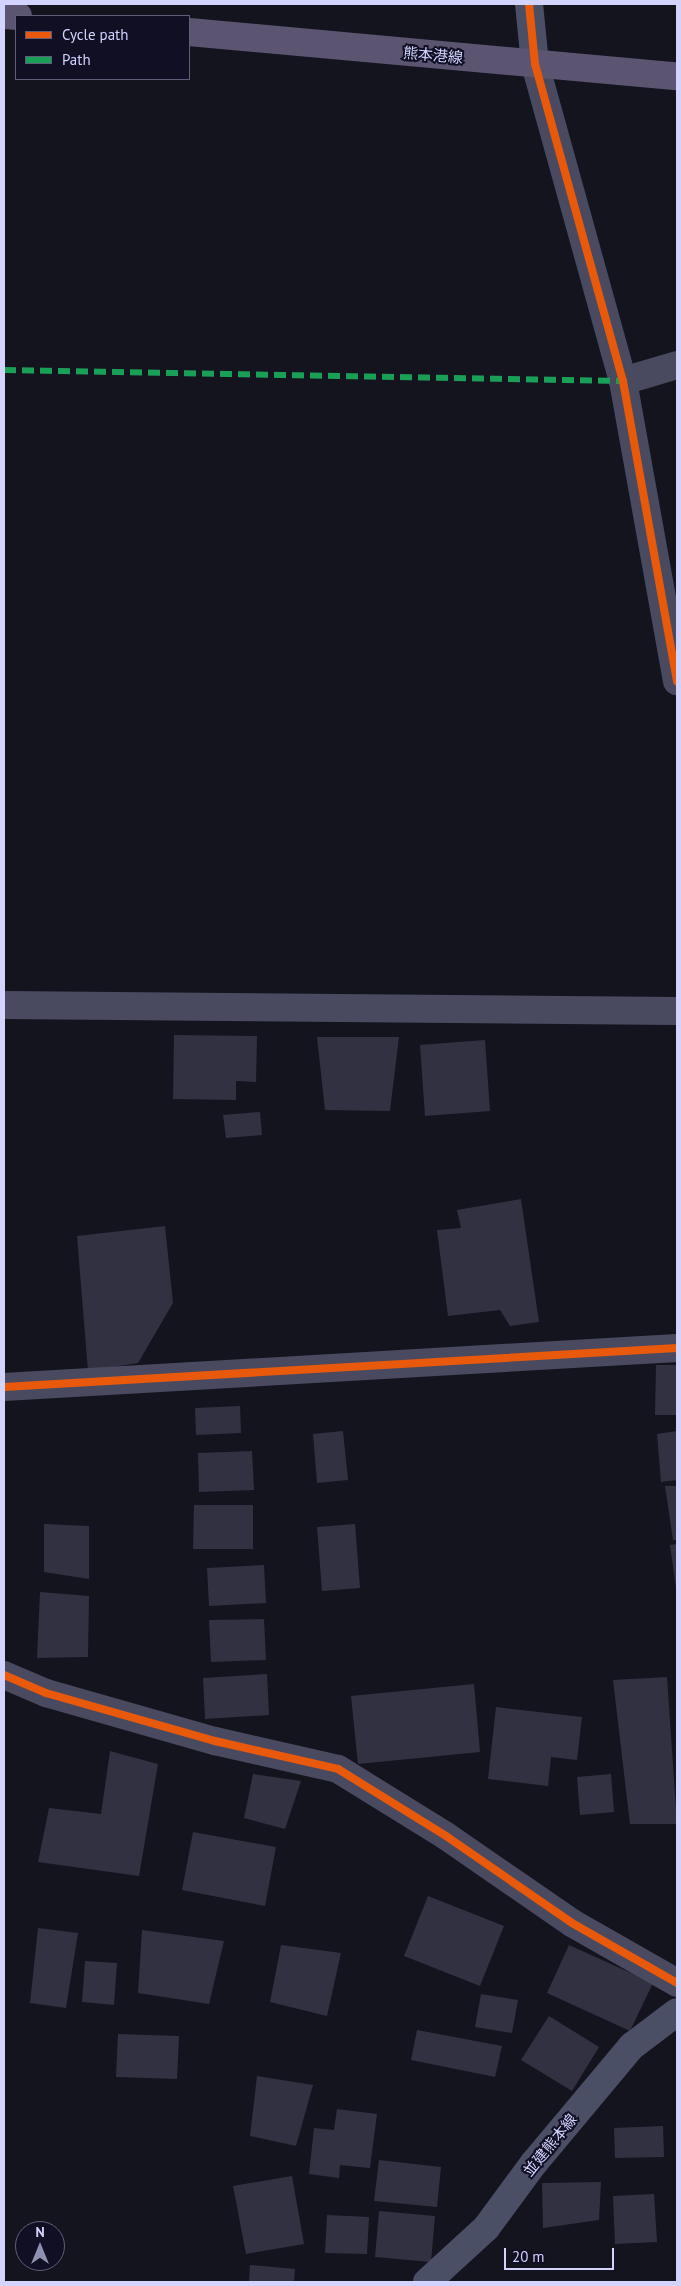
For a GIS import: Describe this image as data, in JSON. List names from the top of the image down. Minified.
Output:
{"streets":{"main road":["熊本港線","並建熊本線"]},"legend":["Cycle path","Path"],"scale_bar":"20 m","north":"top"}
